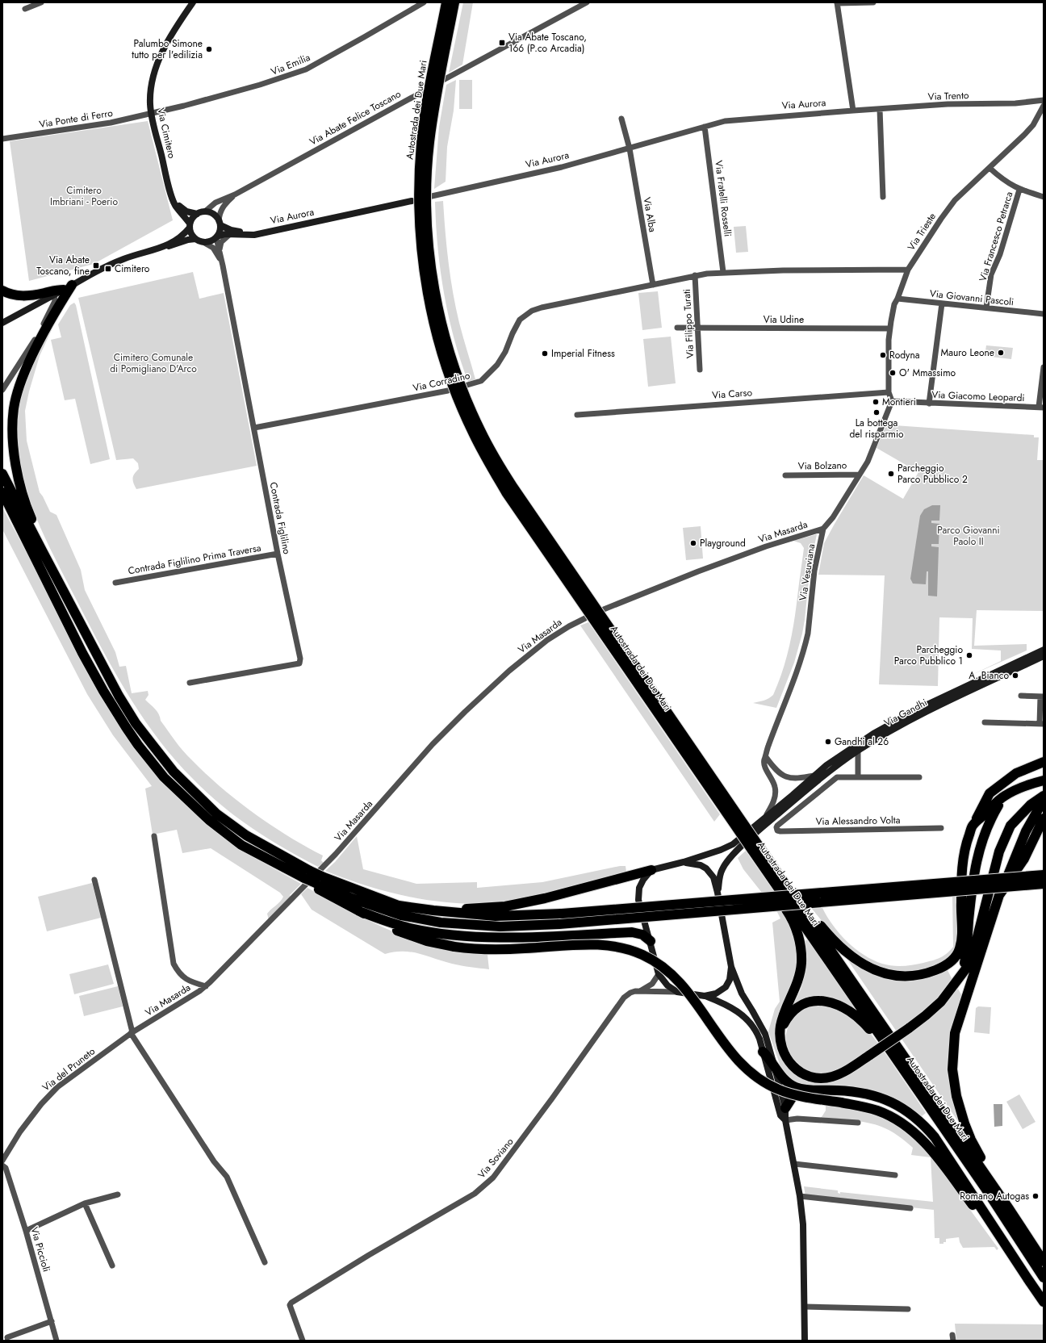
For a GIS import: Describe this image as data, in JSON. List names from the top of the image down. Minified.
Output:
{"streets":{"highway":["Autostrada dei Due Mari"],"street":["Via Emilia","Via Trento","Via Aurora","Via Abate Felice Toscano","Via Ponte di Ferro","Via Cimitero","Via Fratelli Rosselli","Via Alba","Via Trieste","Via Francesco Petrarca","Via Giovanni Pascoli","Via Udine","Via Filippo Turati","Via Corradino","Via Carso","Via Giacomo Leopardi","Via Bolzano","Contrada Figlilino","Via Masarda","Contrada Figlilino Prima Traversa","Via Vesuviana","Via Gandhi","Via Alessandro Volta","Via del Pruneto","Via Soviano","Via Piccioli"]},"crossings":[["Via Emilia","Via Ponte di Ferro"],["Via Emilia","Via Cimitero"],["Via Trento","Via Aurora"],["Via Aurora","Via Abate Felice Toscano"],["Via Aurora","Via Fratelli Rosselli"],["Via Aurora","Via Alba"],["Via Aurora","Contrada Figlilino"],["Via Abate Felice Toscano","Contrada Figlilino"],["Via Ponte di Ferro","Via Cimitero"],["Via Fratelli Rosselli","Via Corradino"],["Via Alba","Via Corradino"],["Via Trieste","Via Giovanni Pascoli"],["Via Trieste","Via Udine"],["Via Trieste","Via Corradino"],["Via Trieste","Via Carso"],["Via Trieste","Via Giacomo Leopardi"],["Via Trieste","Via Vesuviana"],["Via Francesco Petrarca","Via Giovanni Pascoli"],["Via Udine","Via Filippo Turati"],["Via Filippo Turati","Via Corradino"],["Via Corradino","Contrada Figlilino"],["Via Giacomo Leopardi","Via Vesuviana"],["Via Bolzano","Via Vesuviana"],["Contrada Figlilino","Contrada Figlilino Prima Traversa"],["Via Masarda","Via Vesuviana"],["Via Masarda","Via del Pruneto"],["Via Vesuviana","Via Gandhi"]],"parks":["Cimitero Imbriani - Poerio","Cimitero Comunale di Pomigliano D'Arco","Parco Giovanni Paolo II"],"places":{"transit":["Via Abate Toscano, 166 (P.co Arcadia)","Via Abate Toscano, fine","Cimitero"],"other":["Palumbo Simone tutto per l'edilizia","Mauro Leone","Imperial Fitness","Rodyna","O' Mmassimo","Montieri","La bottega del risparmio","Parcheggio Parco Pubblico 2","Playground","Parcheggio Parco Pubblico 1","A. Bianco","Gandhi al 26","Romano Autogas"]}}
